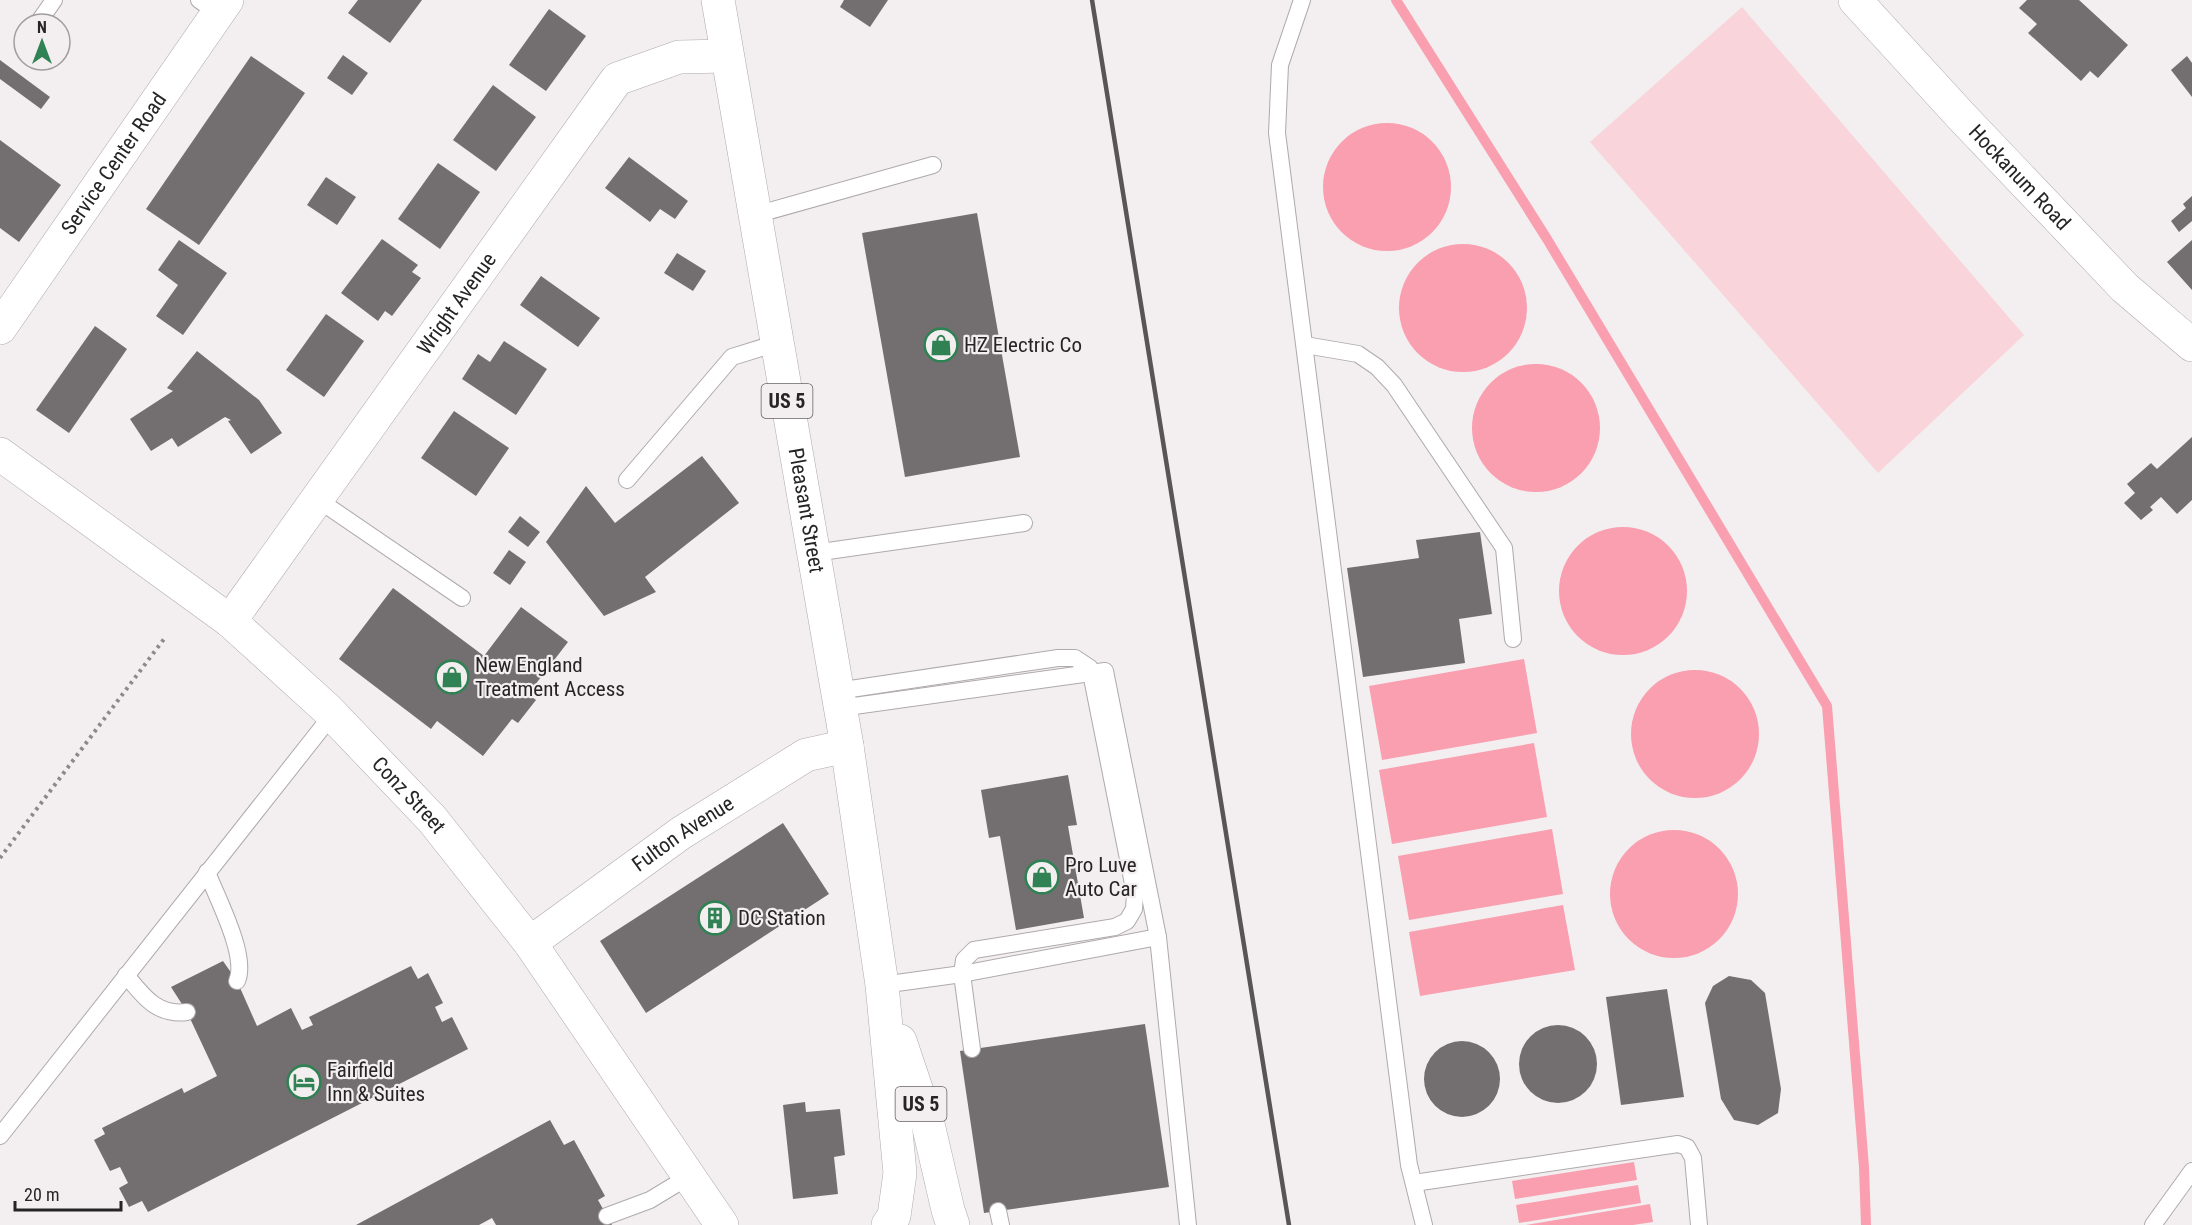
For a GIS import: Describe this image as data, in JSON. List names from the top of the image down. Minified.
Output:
{"streets":{"main road":["Service Center Road","Hockanum Road","Wright Avenue","US 5","Pleasant Street","Conz Street","Fulton Avenue"]},"crossings":[["Wright Avenue","Pleasant Street"],["Wright Avenue","Conz Street"],["Pleasant Street","Fulton Avenue"],["Conz Street","Fulton Avenue"]],"places":{"shop":["HZ Electric Co","New England Treatment Access","Pro Luve Auto Car"],"building":["DC Station"],"hotel":["Fairfield Inn & Suites"]},"scale_bar":"20 m","north":"top"}
